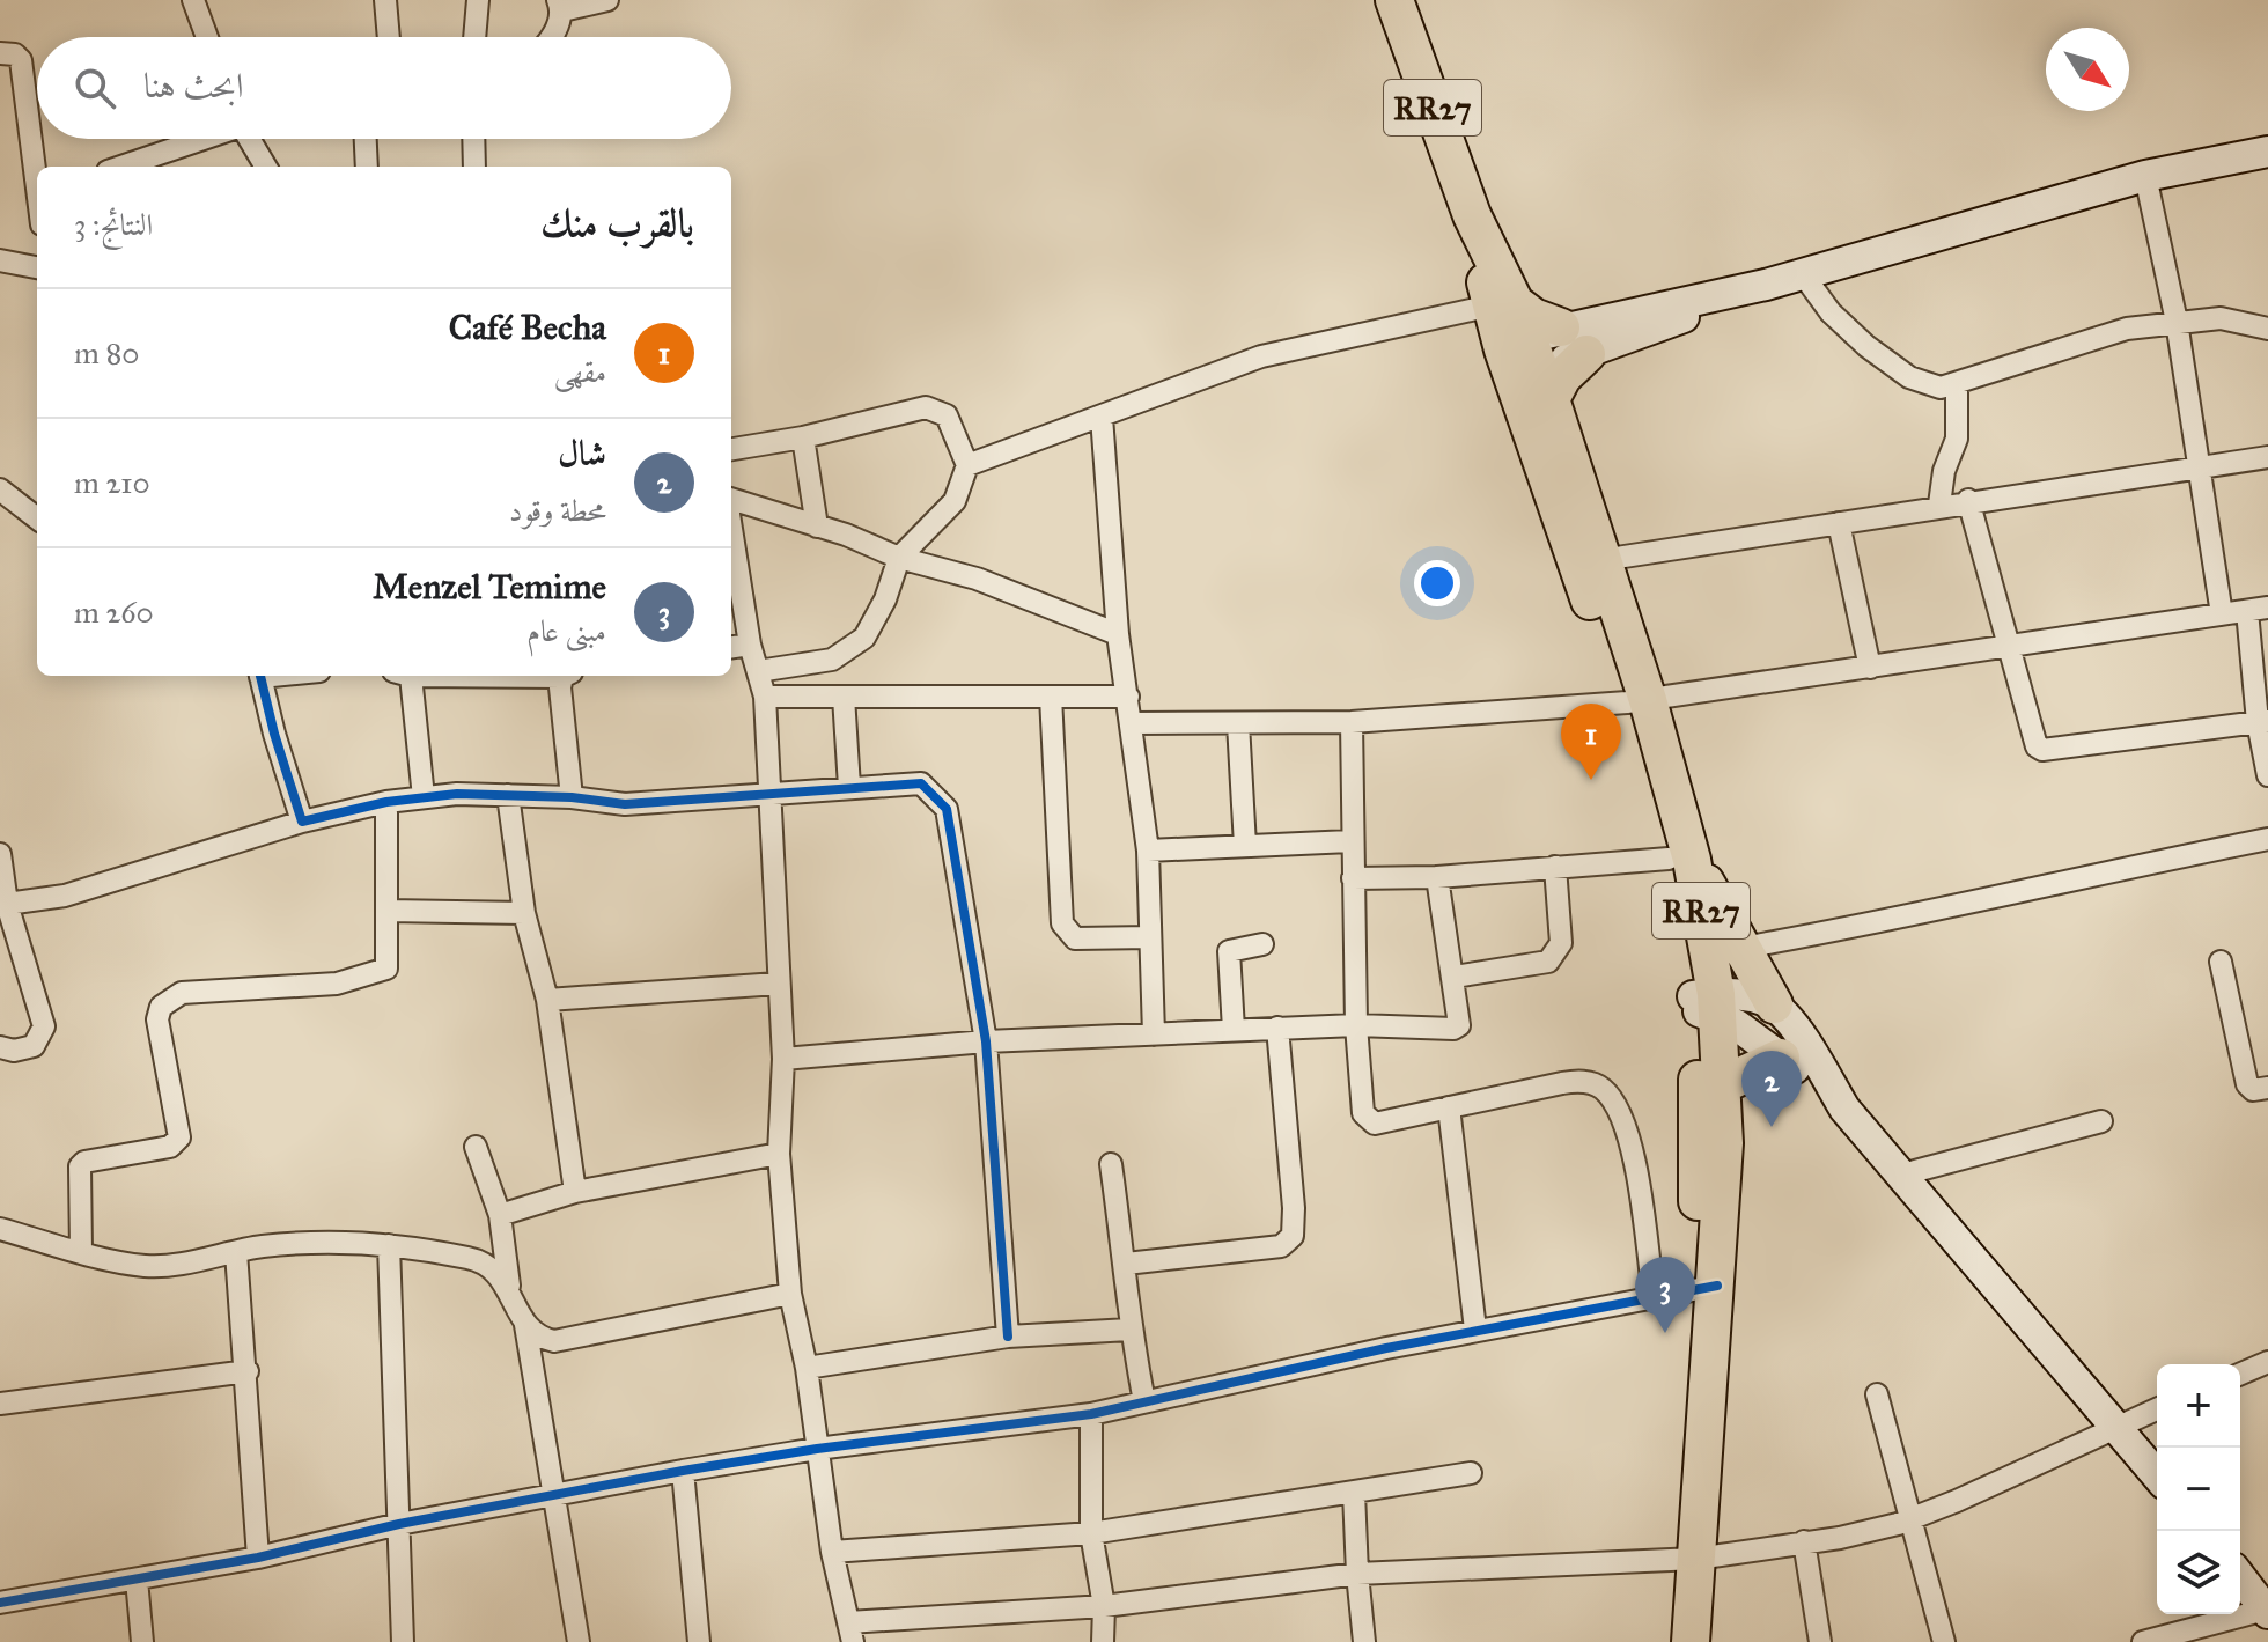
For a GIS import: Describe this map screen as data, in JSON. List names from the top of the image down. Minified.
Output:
{"streets":{"highway":["RR27"]},"north":"bottom right","page":{"search":"ابحث هنا","heading":["بالقرب منك","النتائج: 3"],"list":[{"mark":"1","name":"Café Becha","note":"مقهى","value":"80 m"},{"mark":"2","name":"شال","note":"محطة وقود","value":"210 m"},{"mark":"3","name":"Menzel Temime","note":"مبنى عام","value":"260 m"}],"pins":["1","2","3"],"map_buttons":["+","−"]}}
